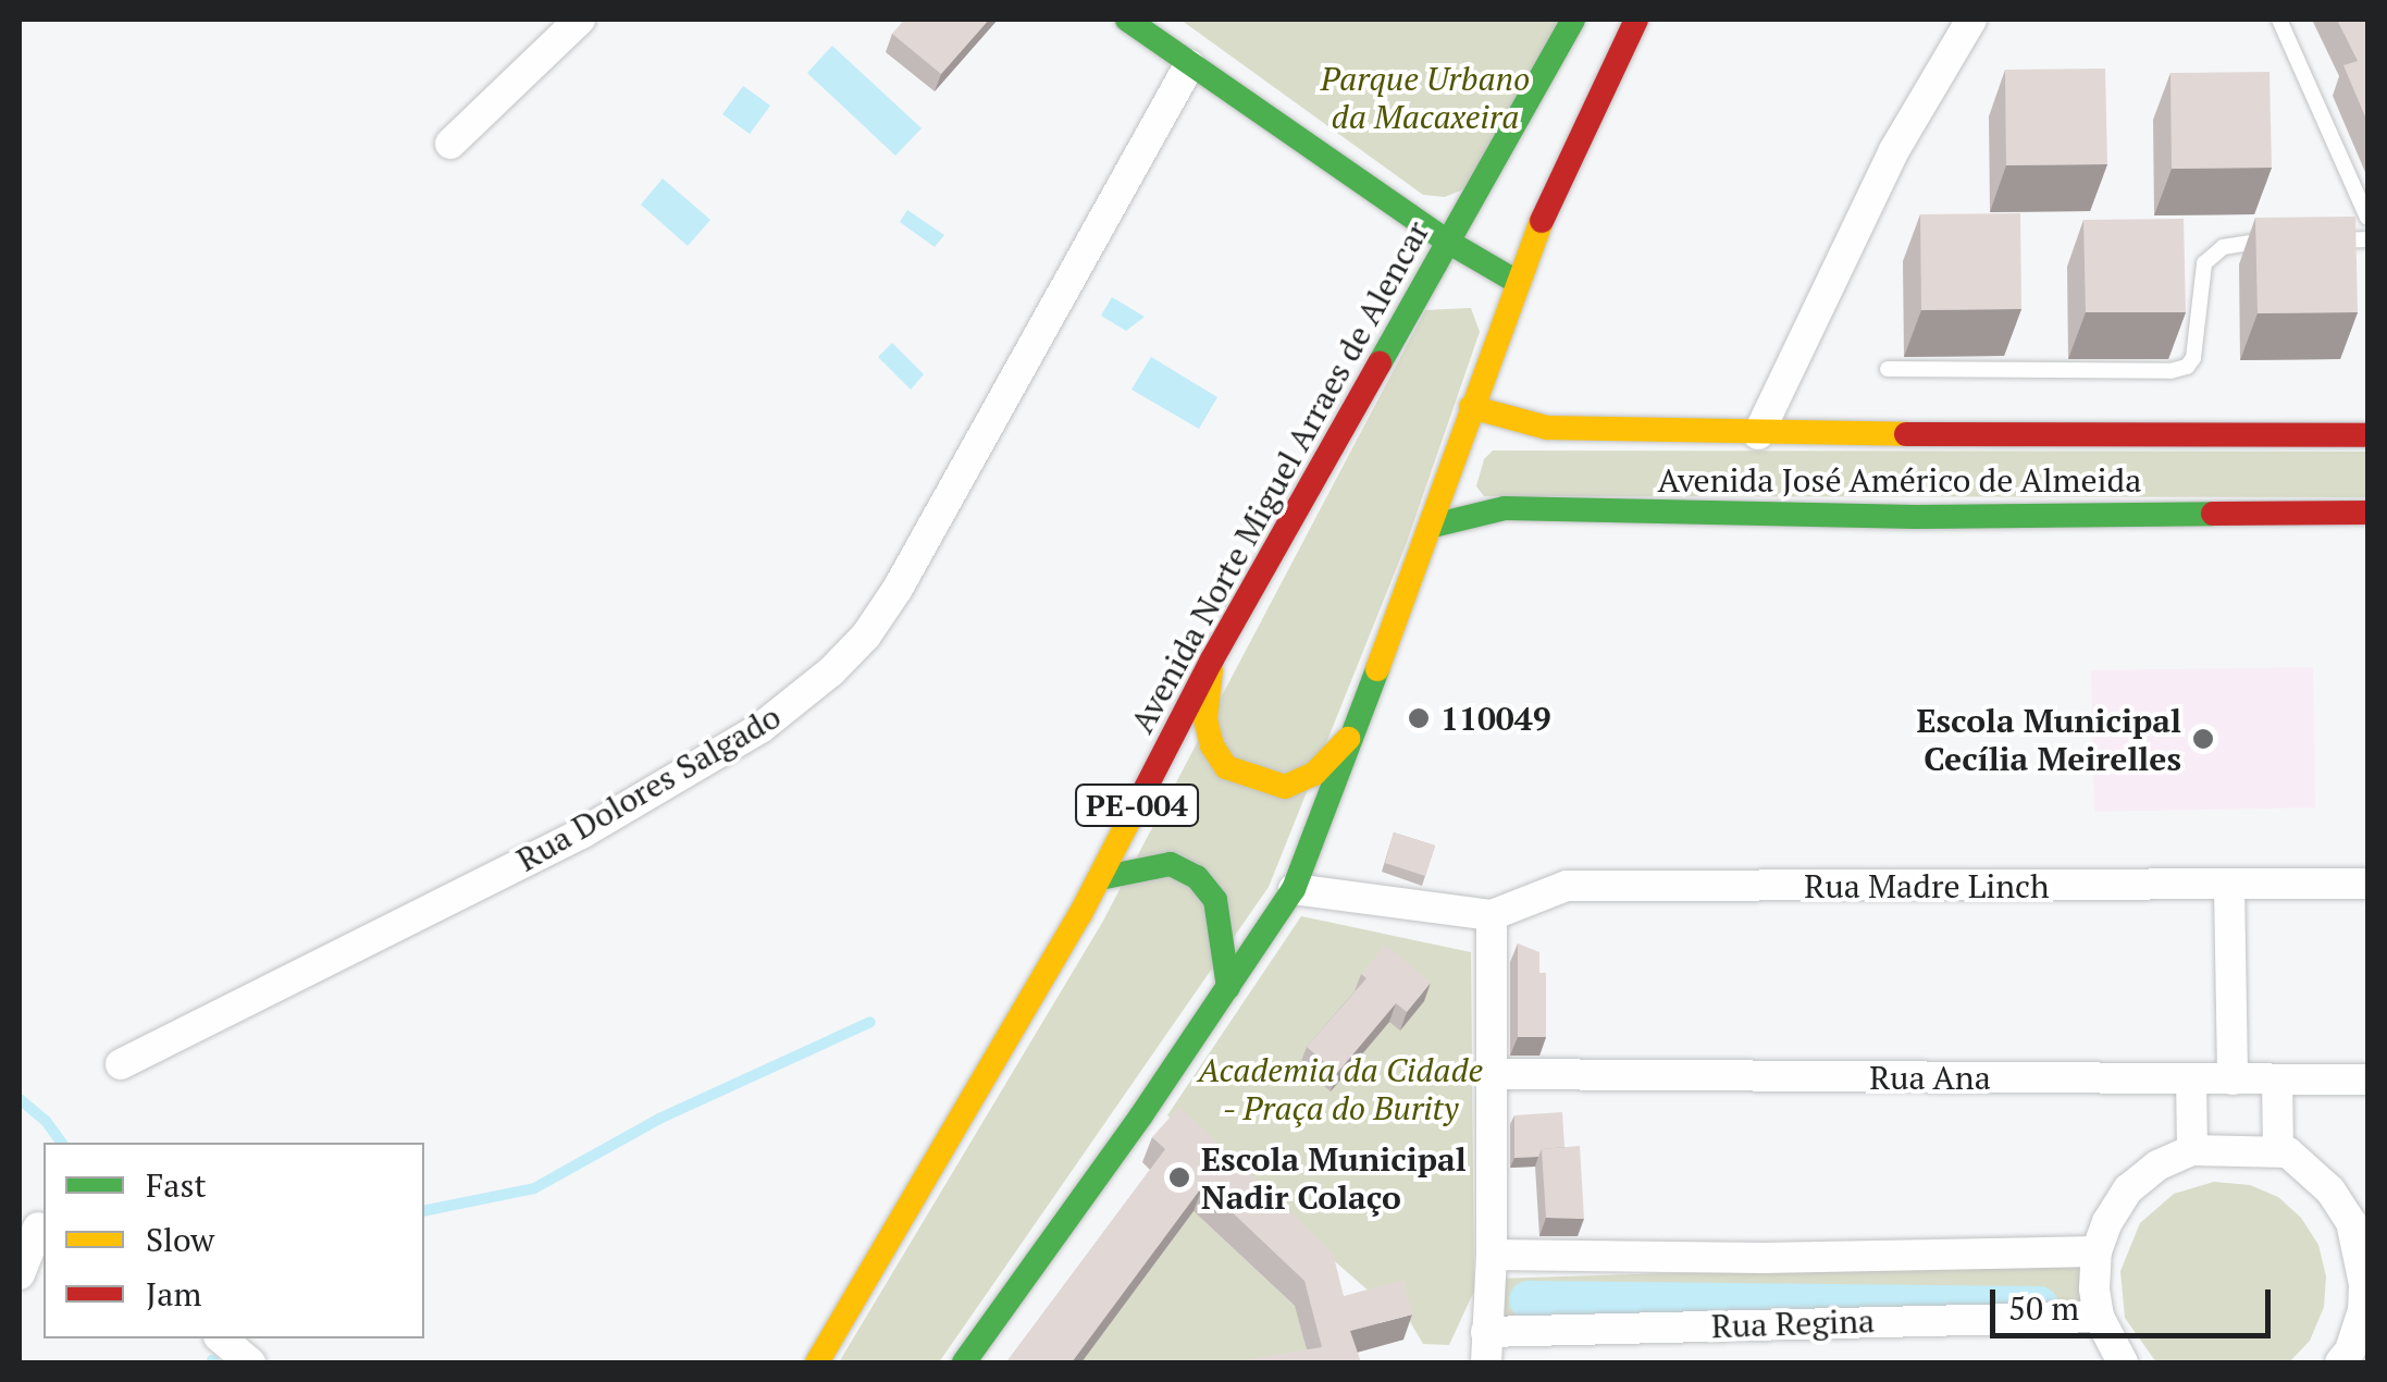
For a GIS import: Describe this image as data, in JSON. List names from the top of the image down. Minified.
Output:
{"streets":{"main road":["Avenida Norte Miguel Arraes de Alencar","Avenida José Américo de Almeida","PE-004"],"street":["Rua Dolores Salgado","Rua Madre Linch","Rua Ana","Rua Regina"]},"parks":["Parque Urbano da Macaxeira","Academia da Cidade - Praça do Burity"],"places":["110049","Escola Municipal Cecília Meirelles","Escola Municipal Nadir Colaço"],"legend":["Fast","Slow","Jam"],"scale_bar":"50 m"}
